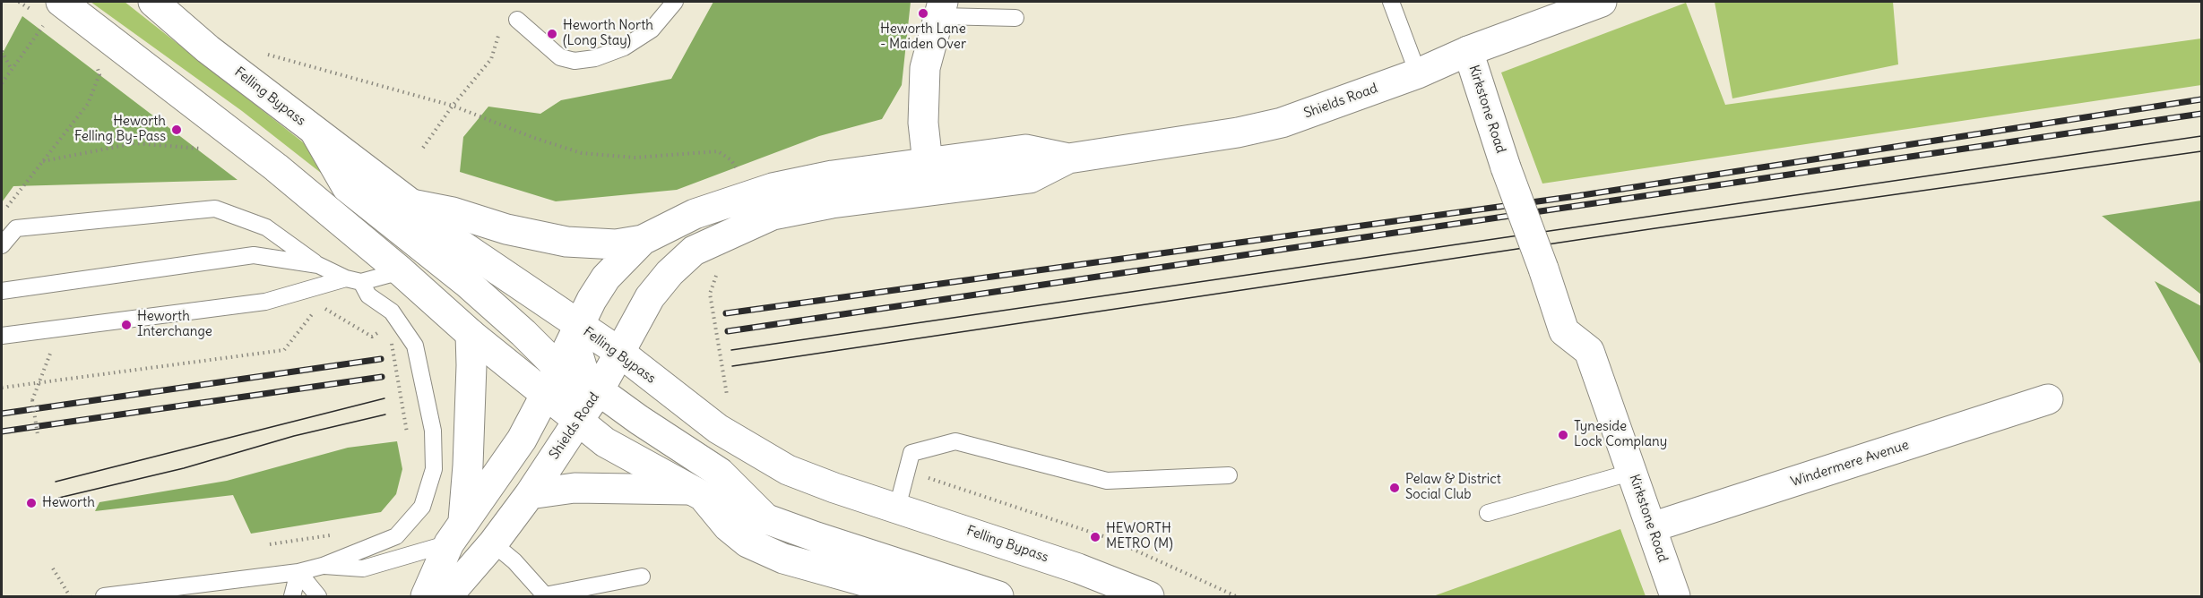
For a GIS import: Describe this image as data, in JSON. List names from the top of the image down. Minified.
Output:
{"streets":{"main road":["Felling Bypass","Shields Road","Kirkstone Road","Windermere Avenue"]},"crossings":[["Felling Bypass","Shields Road"],["Shields Road","Kirkstone Road"],["Kirkstone Road","Windermere Avenue"]],"places":["Heworth Lane - Maiden Over","Heworth North (Long Stay)","Heworth Felling By-Pass","Heworth Interchange","Tyneside Lock Complany","Pelaw & District Social Club","Heworth","HEWORTH METRO (M)"]}
